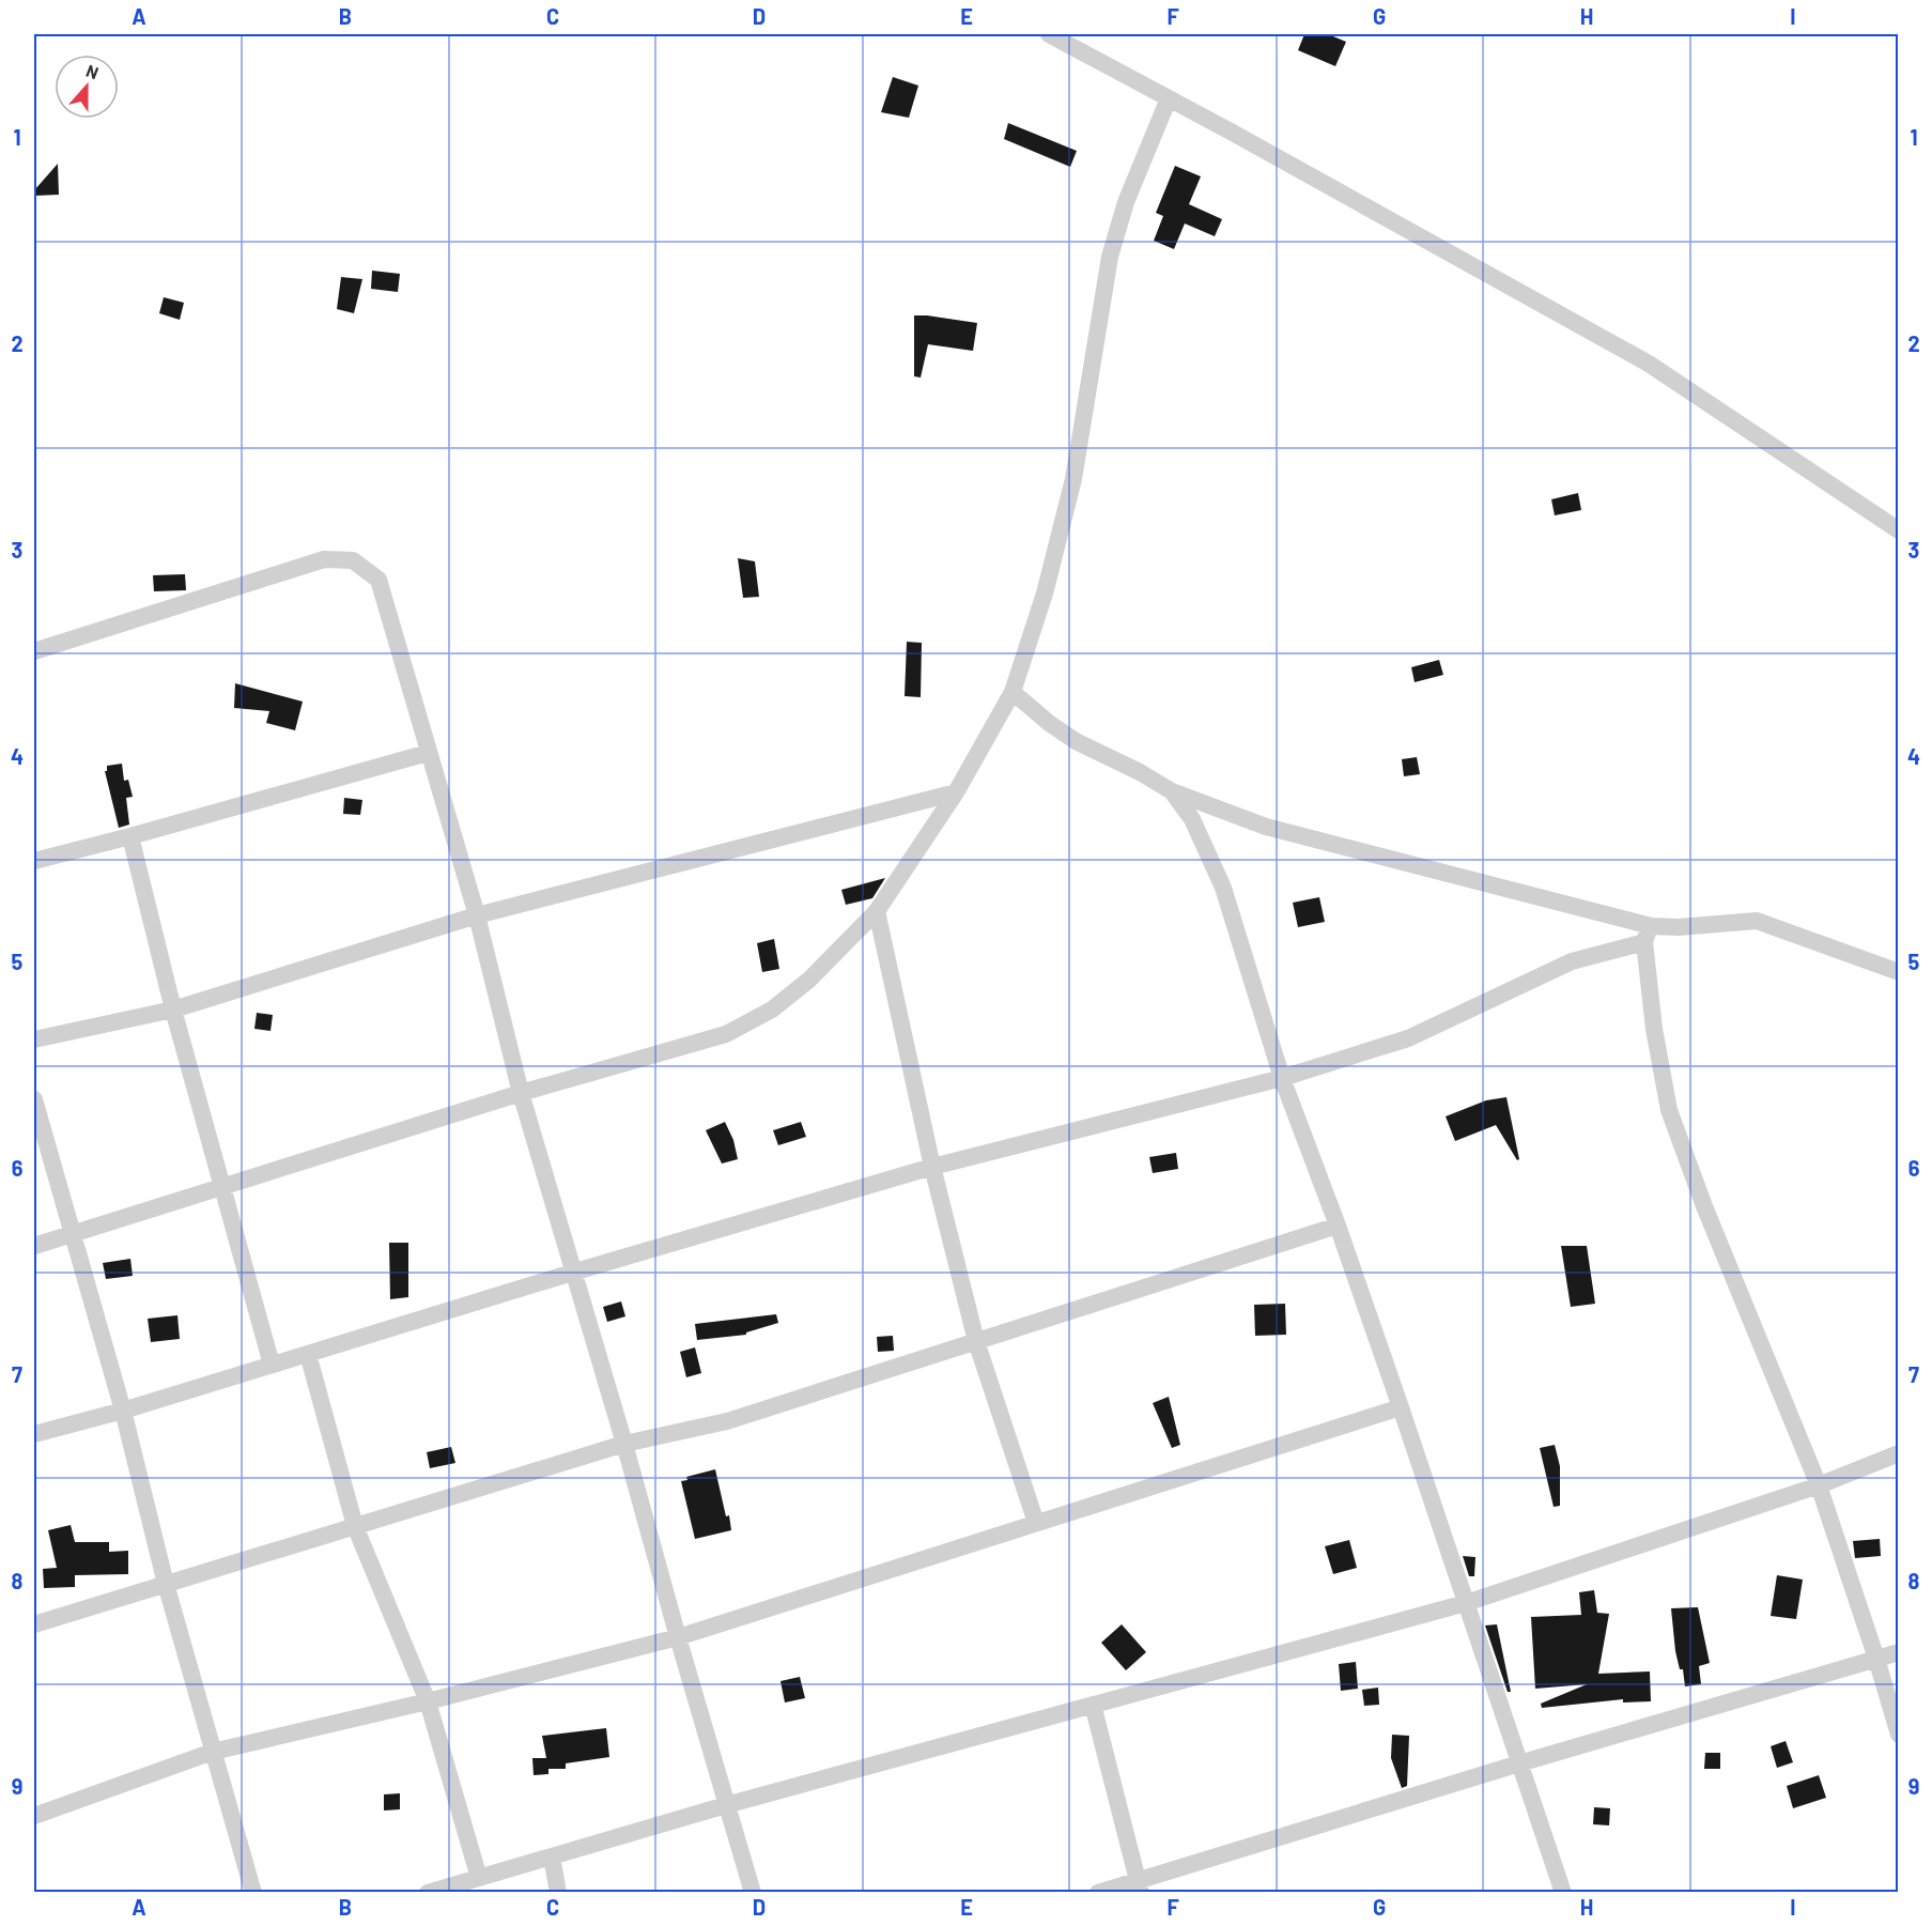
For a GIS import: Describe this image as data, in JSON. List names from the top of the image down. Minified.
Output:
{"north":"top","grid":{"columns":["A","B","C","D","E","F","G","H","I"],"rows":["1","2","3","4","5","6","7","8","9"]}}
